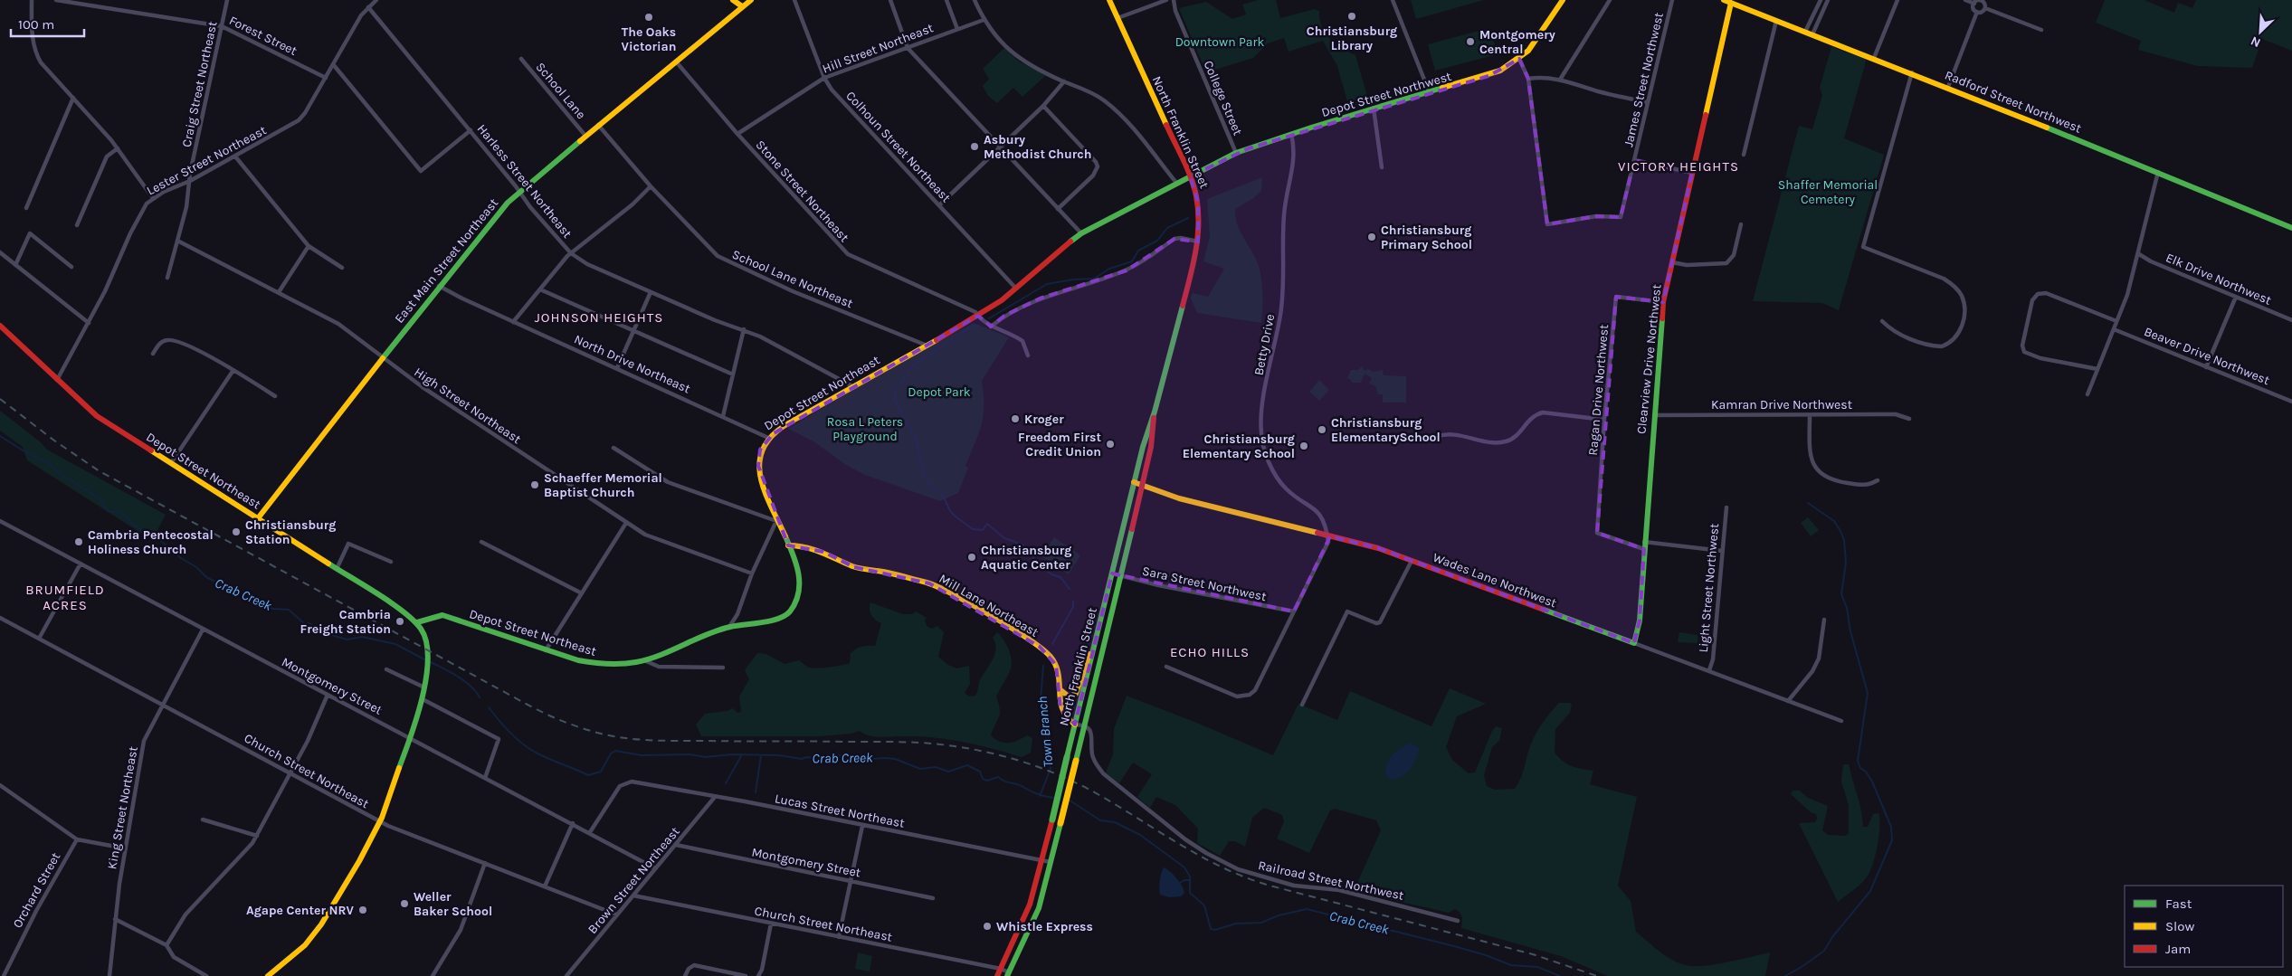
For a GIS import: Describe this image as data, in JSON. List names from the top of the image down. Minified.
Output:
{"streets":{"main road":["Depot Street Northwest","Radford Street Northwest","North Franklin Street","East Main Street Northeast","Clearview Drive Northwest","Depot Street Northeast","Wades Lane Northwest","Mill Lane Northeast"],"street":["Forest Street","Hill Street Northeast","James Street Northwest","Craig Street Northeast","School Lane","College Street","Colhoun Street Northeast","Lester Street Northeast","Harless Street Northeast","Stone Street Northeast","School Lane Northeast","Elk Drive Northwest","Betty Drive","Beaver Drive Northwest","North Drive Northeast","Ragan Drive Northwest","Kamran Drive Northwest","High Street Northeast","Sara Street Northwest","Light Street Northwest","Montgomery Street","Church Street Northeast","King Street Northeast","Lucas Street Northeast","Brown Street Northeast","Railroad Street Northwest","Orchard Street"]},"crossings":[["Forest Street","Craig Street Northeast"],["Forest Street","Lester Street Northeast"],["Hill Street Northeast","Colhoun Street Northeast"],["Hill Street Northeast","Stone Street Northeast"],["Craig Street Northeast","Lester Street Northeast"],["Craig Street Northeast","High Street Northeast"],["School Lane","East Main Street Northeast"],["Depot Street Northwest","College Street"],["Depot Street Northwest","North Franklin Street"],["Depot Street Northwest","Betty Drive"],["Depot Street Northwest","Depot Street Northeast"],["Radford Street Northwest","Clearview Drive Northwest"],["North Franklin Street","Depot Street Northeast"],["North Franklin Street","Wades Lane Northwest"],["North Franklin Street","Sara Street Northwest"],["North Franklin Street","Mill Lane Northeast"],["North Franklin Street","Church Street Northeast"],["North Franklin Street","Lucas Street Northeast"],["North Franklin Street","Railroad Street Northwest"],["Colhoun Street Northeast","Depot Street Northeast"],["Lester Street Northeast","Harless Street Northeast"],["Lester Street Northeast","Depot Street Northeast"],["Harless Street Northeast","East Main Street Northeast"],["Harless Street Northeast","Depot Street Northeast"],["Stone Street Northeast","East Main Street Northeast"],["Stone Street Northeast","Depot Street Northeast"],["East Main Street Northeast","School Lane Northeast"],["East Main Street Northeast","North Drive Northeast"],["East Main Street Northeast","Depot Street Northeast"],["East Main Street Northeast","High Street Northeast"],["School Lane Northeast","Depot Street Northeast"],["Betty Drive","Wades Lane Northwest"],["Clearview Drive Northwest","Ragan Drive Northwest"],["Clearview Drive Northwest","Kamran Drive Northwest"],["Clearview Drive Northwest","Wades Lane Northwest"],["North Drive Northeast","Depot Street Northeast"],["Depot Street Northeast","Mill Lane Northeast"],["Wades Lane Northwest","Light Street Northwest"],["Montgomery Street","King Street Northeast"],["Montgomery Street","Lucas Street Northeast"],["Montgomery Street","Brown Street Northeast"],["Church Street Northeast","King Street Northeast"],["Church Street Northeast","Brown Street Northeast"],["Lucas Street Northeast","Brown Street Northeast"]],"districts":["VICTORY HEIGHTS","JOHNSON HEIGHTS","BRUMFIELD ACRES","ECHO HILLS"],"water":["Crab Creek","Town Branch"],"parks":["Downtown Park","Shaffer Memorial Cemetery","Depot Park","Rosa L Peters Playground"],"places":["Christiansburg Library","The Oaks Victorian","Montgomery Central","Asbury Methodist Church","Christiansburg Primary School","Kroger","Christiansburg ElementarySchool","Freedom First Credit Union","Christiansburg Elementary School","Schaeffer Memorial Baptist Church","Christiansburg Station","Cambria Pentecostal Holiness Church","Christiansburg Aquatic Center","Cambria Freight Station","Weller Baker School","Agape Center NRV","Whistle Express"],"legend":["Fast","Slow","Jam"],"scale_bar":"100 m","north":"bottom left"}
